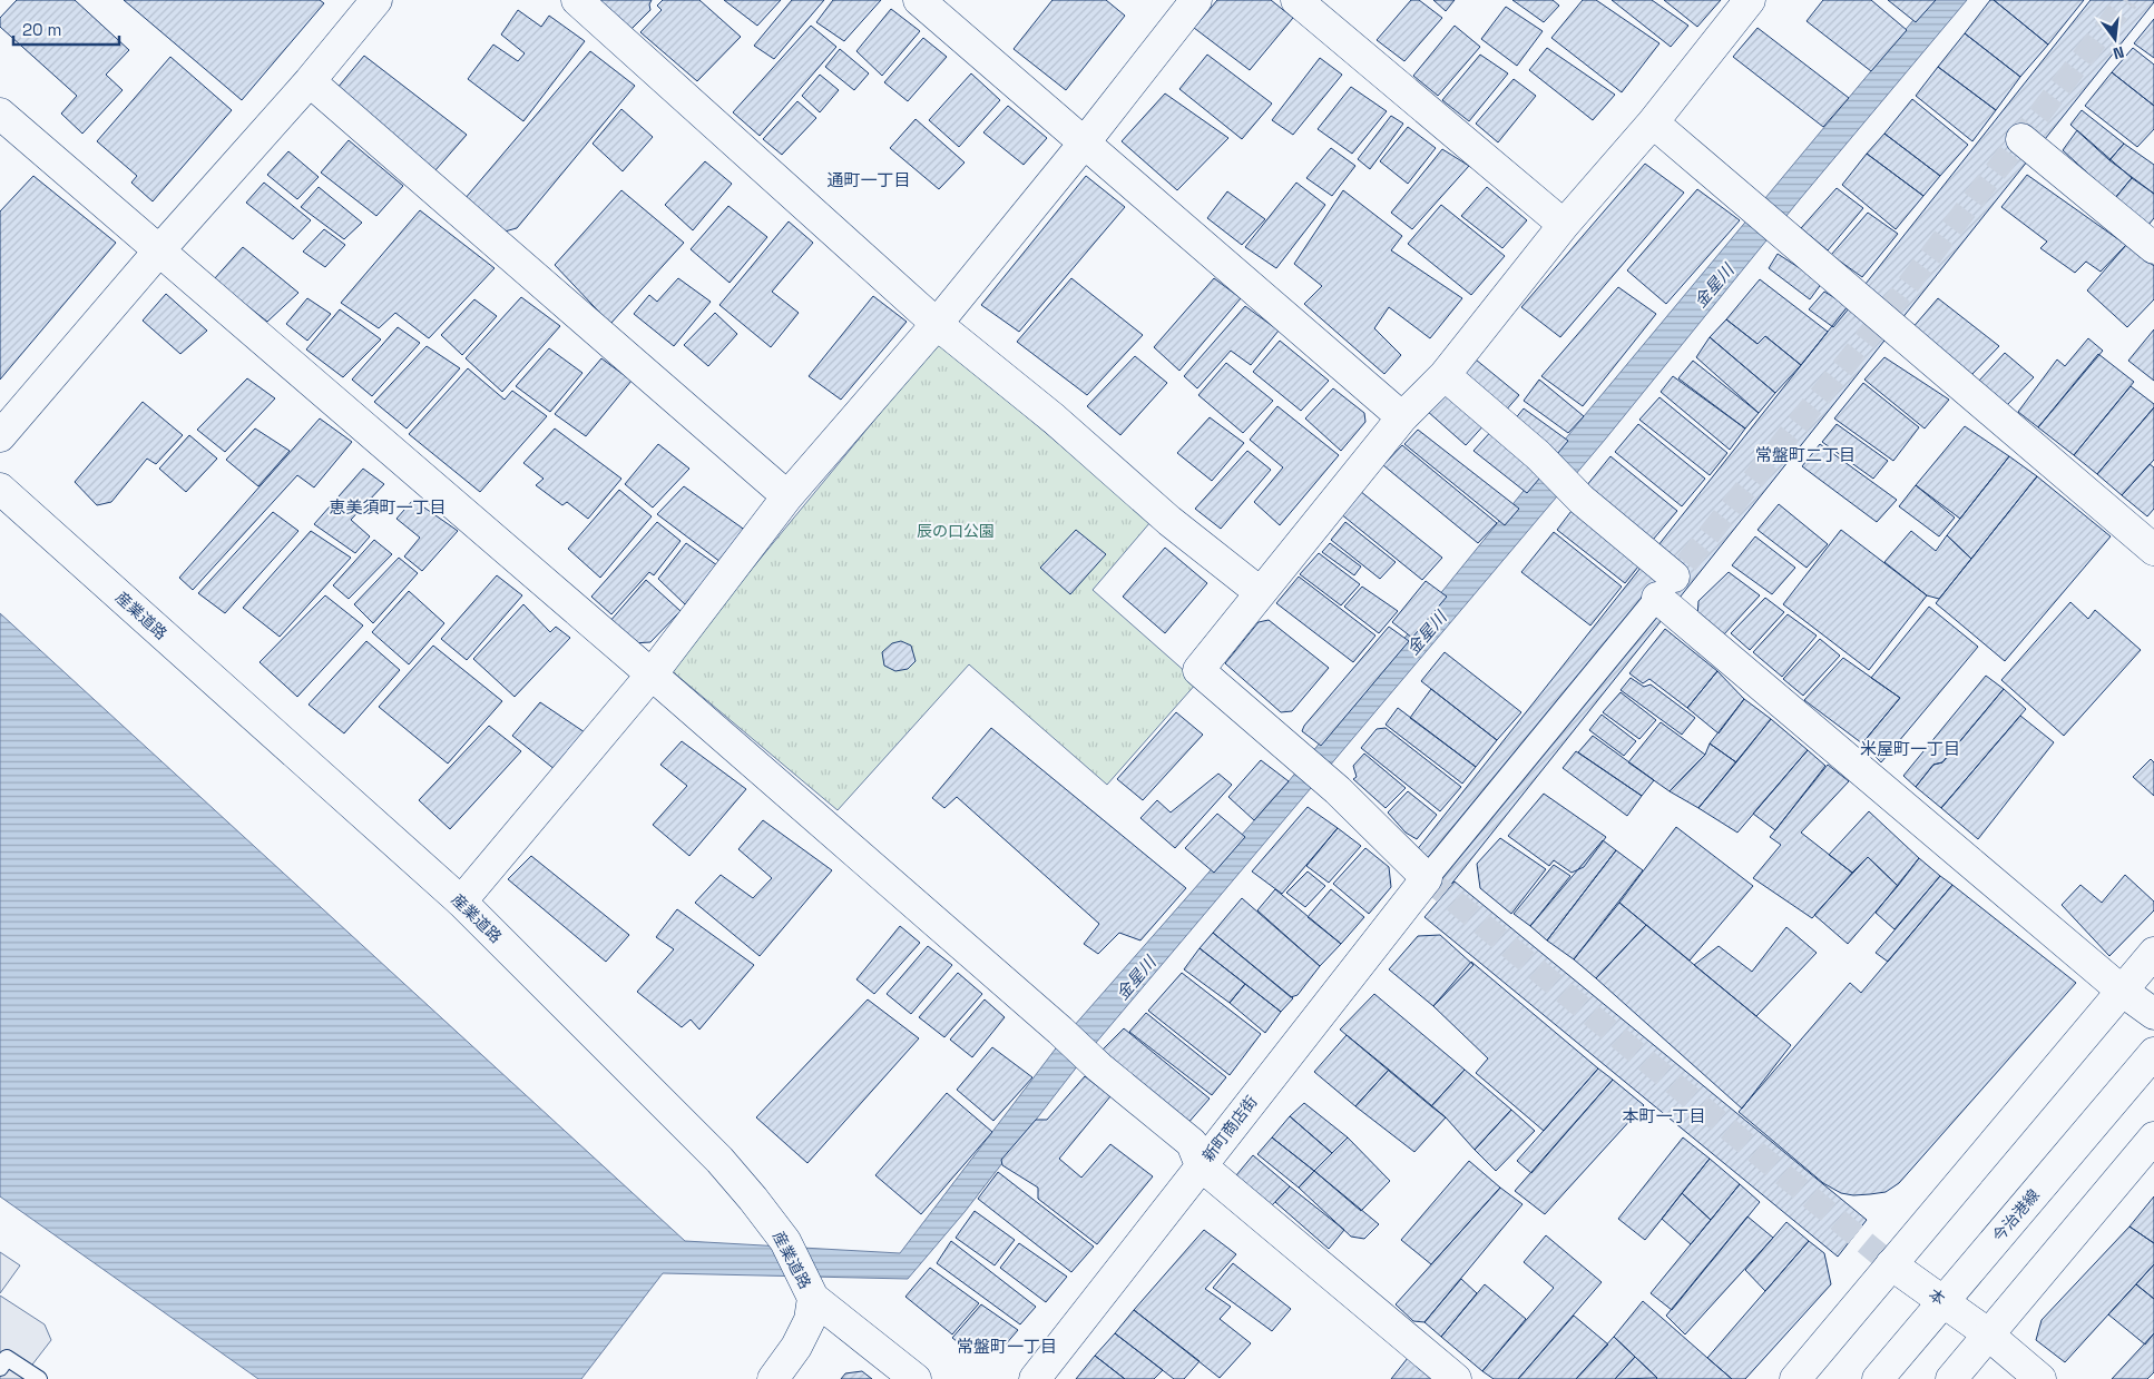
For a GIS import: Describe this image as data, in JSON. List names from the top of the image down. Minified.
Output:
{"streets":{"street":["産業道路","新町商店街","今治港線","本"]},"crossings":[["今治港線","本"]],"districts":["通町一丁目","常盤町二丁目","恵美須町一丁目","米屋町一丁目","本町一丁目","常盤町一丁目"],"water":["金星川"],"parks":["辰の口公園"],"scale_bar":"20 m","north":"bottom"}
